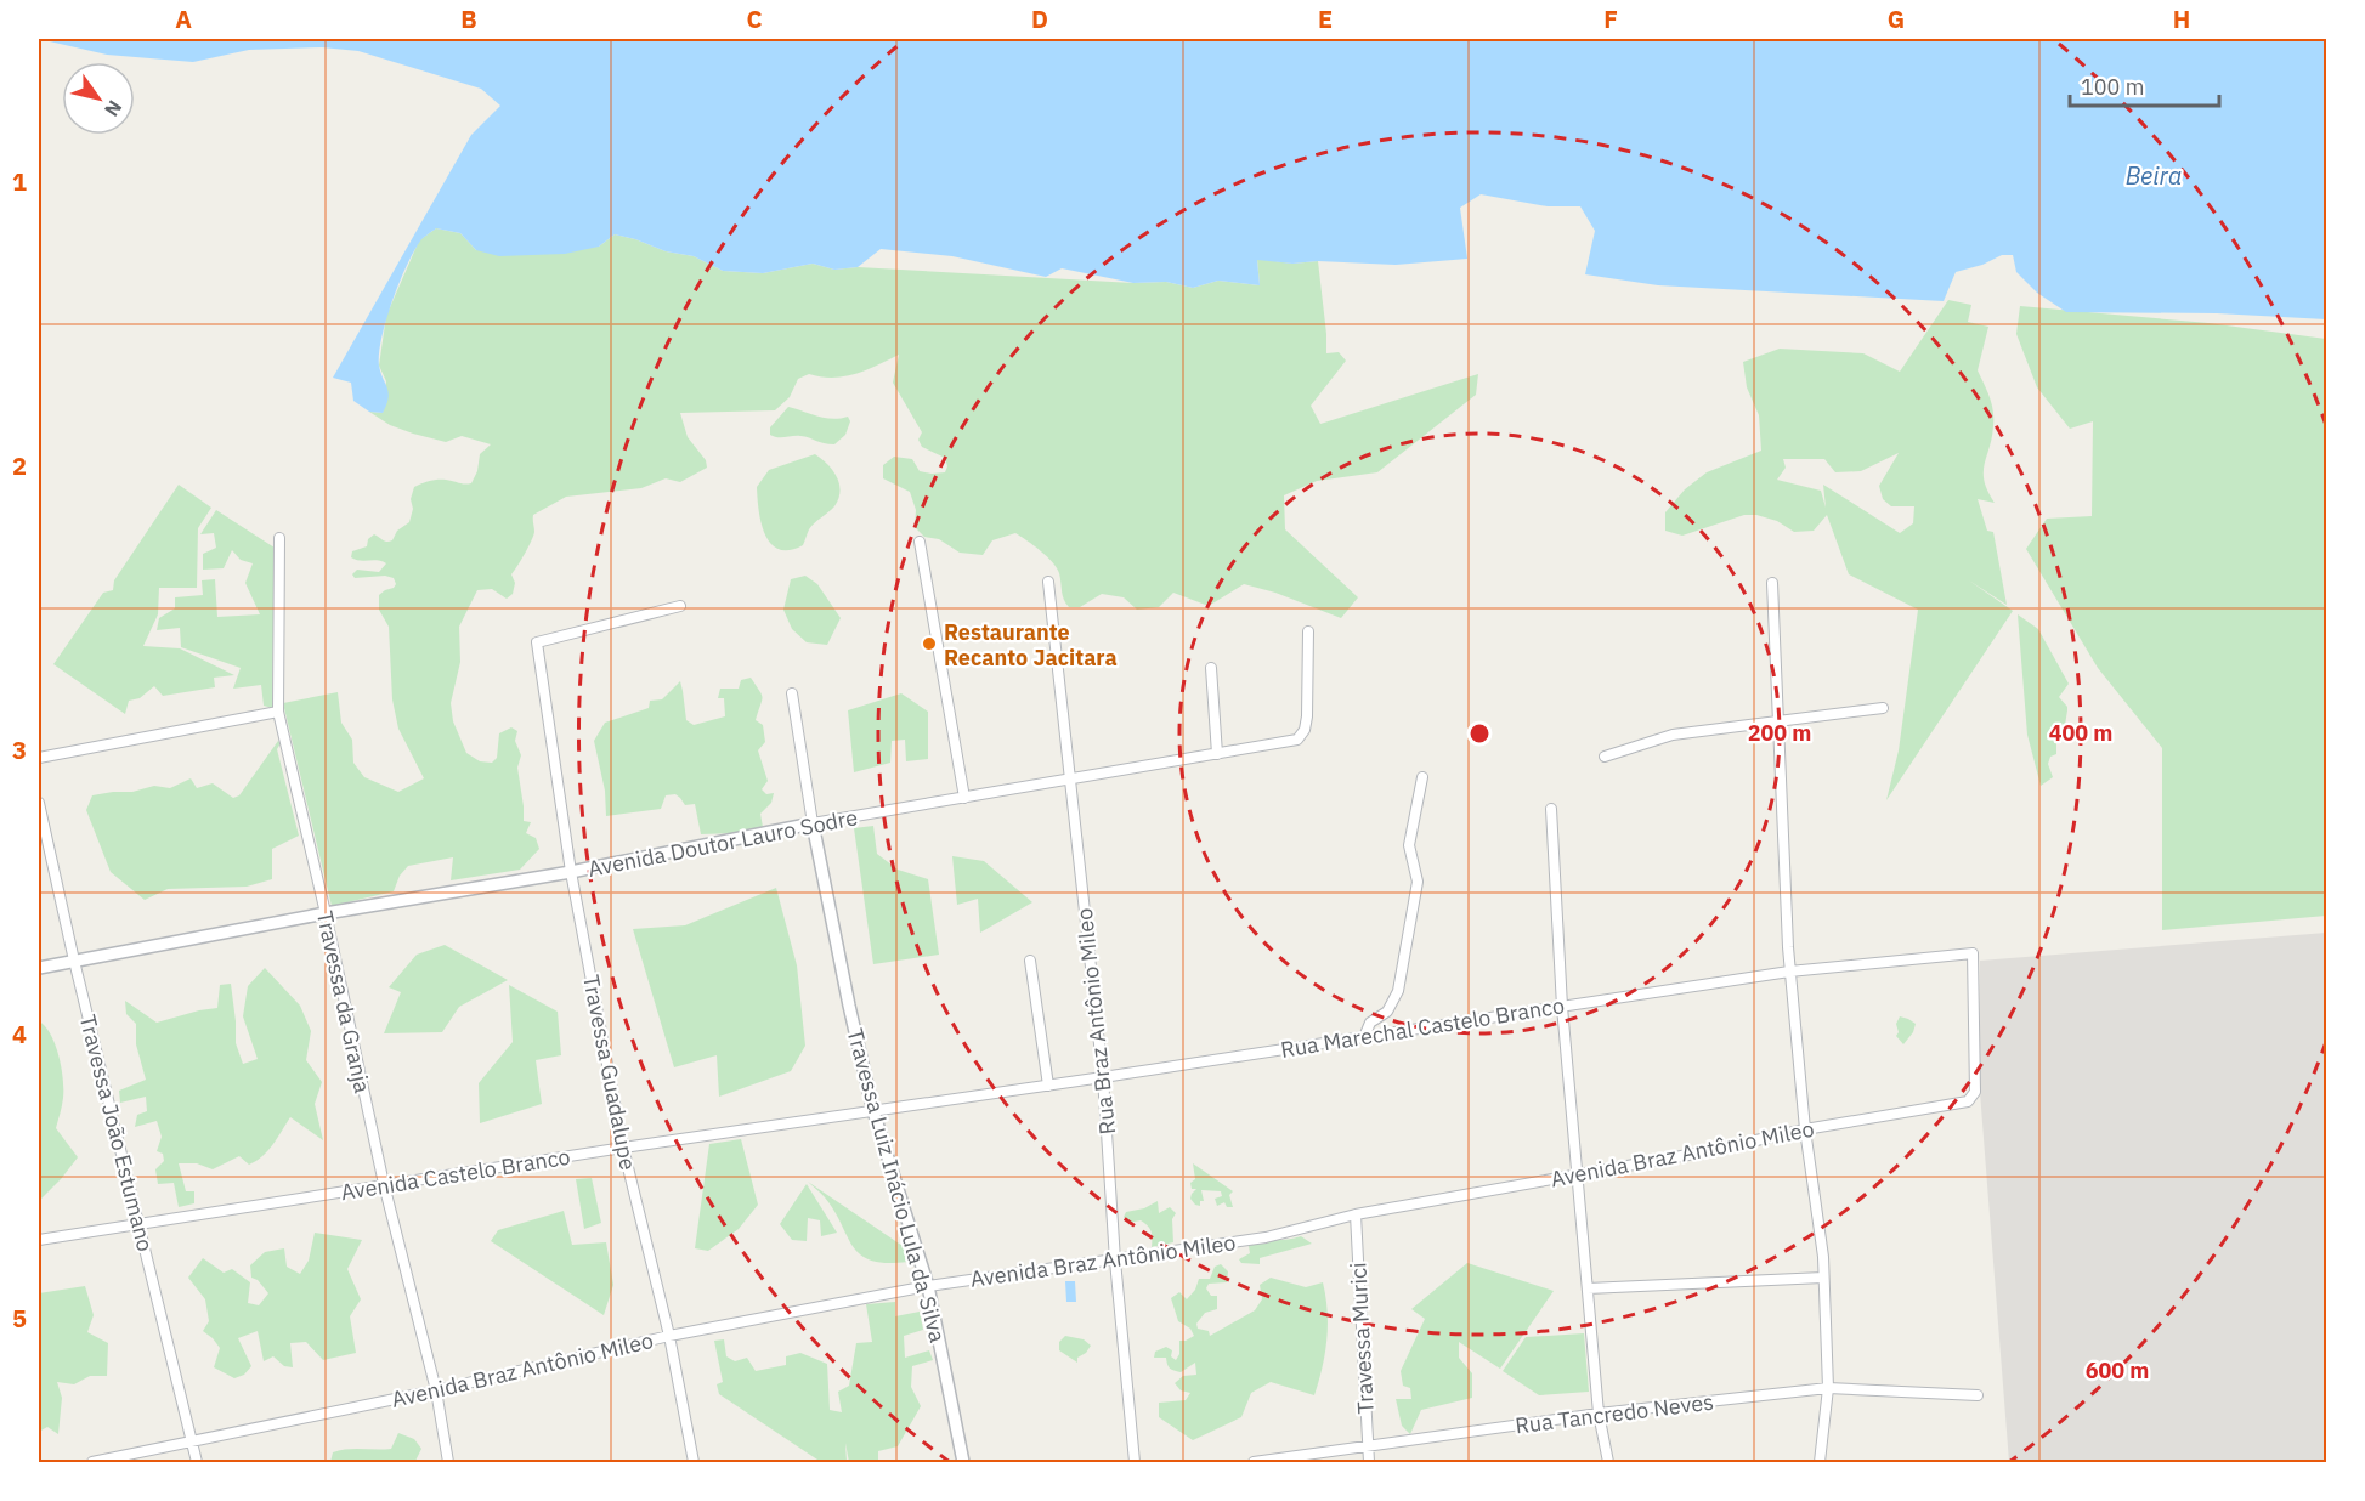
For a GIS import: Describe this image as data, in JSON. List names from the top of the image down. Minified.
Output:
{"streets":{"street":["Avenida Doutor Lauro Sodre","Travessa da Granja","Rua Braz Antônio Mileo","Rua Marechal Castelo Branco","Travessa Guadalupe","Travessa João Estumano","Avenida Braz Antônio Mileo","Avenida Castelo Branco","Travessa Luiz Inácio Lula da Silva","Travessa Murici","Rua Tancredo Neves"]},"crossings":[["Avenida Doutor Lauro Sodre","Travessa da Granja"],["Avenida Doutor Lauro Sodre","Rua Braz Antônio Mileo"],["Avenida Doutor Lauro Sodre","Travessa Guadalupe"],["Avenida Doutor Lauro Sodre","Travessa João Estumano"],["Avenida Doutor Lauro Sodre","Travessa Luiz Inácio Lula da Silva"],["Travessa da Granja","Avenida Braz Antônio Mileo"],["Travessa da Granja","Avenida Castelo Branco"],["Rua Braz Antônio Mileo","Rua Marechal Castelo Branco"],["Rua Braz Antônio Mileo","Avenida Braz Antônio Mileo"],["Rua Marechal Castelo Branco","Avenida Braz Antônio Mileo"],["Rua Marechal Castelo Branco","Avenida Castelo Branco"],["Rua Marechal Castelo Branco","Travessa Luiz Inácio Lula da Silva"],["Travessa Guadalupe","Avenida Braz Antônio Mileo"],["Travessa Guadalupe","Avenida Castelo Branco"],["Travessa João Estumano","Avenida Braz Antônio Mileo"],["Travessa João Estumano","Avenida Castelo Branco"],["Avenida Braz Antônio Mileo","Travessa Luiz Inácio Lula da Silva"],["Avenida Braz Antônio Mileo","Travessa Murici"],["Avenida Castelo Branco","Travessa Luiz Inácio Lula da Silva"],["Travessa Murici","Rua Tancredo Neves"]],"water":["Beira"],"places":["Restaurante Recanto Jacitara"],"scale_bar":"100 m","north":"bottom right","grid":{"columns":["A","B","C","D","E","F","G","H"],"rows":["1","2","3","4","5"]},"rings":["200 m","400 m","600 m"]}
